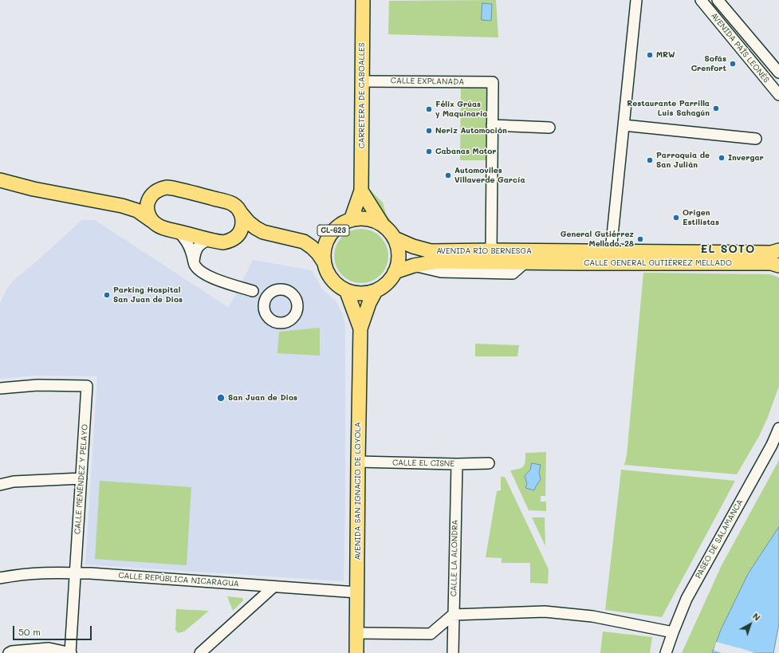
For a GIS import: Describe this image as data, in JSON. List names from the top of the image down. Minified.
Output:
{"streets":{"main road":["CARRETERA DE CABOALLES","CL-623","AVENIDA RÍO BERNESGA","CALLE GENERAL GUTIÉRREZ MELLADO","AVENIDA SAN IGNACIO DE LOYOLA"],"street":["AVENIDA PAÍS LEONÉS","CALLE EXPLANADA","CALLE EL CISNE","CALLE MENÉNDEZ Y PELAYO","PASEO DE SALAMANCA","CALLE LA ALONDRA","CALLE REPÚBLICA NICARAGUA"]},"crossings":[["CALLE EXPLANADA","CARRETERA DE CABOALLES"],["CARRETERA DE CABOALLES","CL-623"],["CARRETERA DE CABOALLES","AVENIDA RÍO BERNESGA"],["CL-623","AVENIDA RÍO BERNESGA"],["AVENIDA RÍO BERNESGA","CALLE GENERAL GUTIÉRREZ MELLADO"],["CALLE EL CISNE","AVENIDA SAN IGNACIO DE LOYOLA"],["CALLE EL CISNE","CALLE LA ALONDRA"],["CALLE MENÉNDEZ Y PELAYO","CALLE REPÚBLICA NICARAGUA"],["AVENIDA SAN IGNACIO DE LOYOLA","CALLE REPÚBLICA NICARAGUA"]],"districts":["EL SOTO"],"places":["MRW","Sofás Crenfort","Restaurante Parrilla Luis Sahagún","Félix Grúas y Maquinaria","Neriz Automoción","Cabanas Motor","Invergar","Parroquia de San Julián","Automoviles Villaverde García","Origen Estilistas","General Gutiérrez Mellado, 28","Parking Hospital San Juan de Dios","San Juan de Dios"],"scale_bar":"50 m","north":"top right"}
